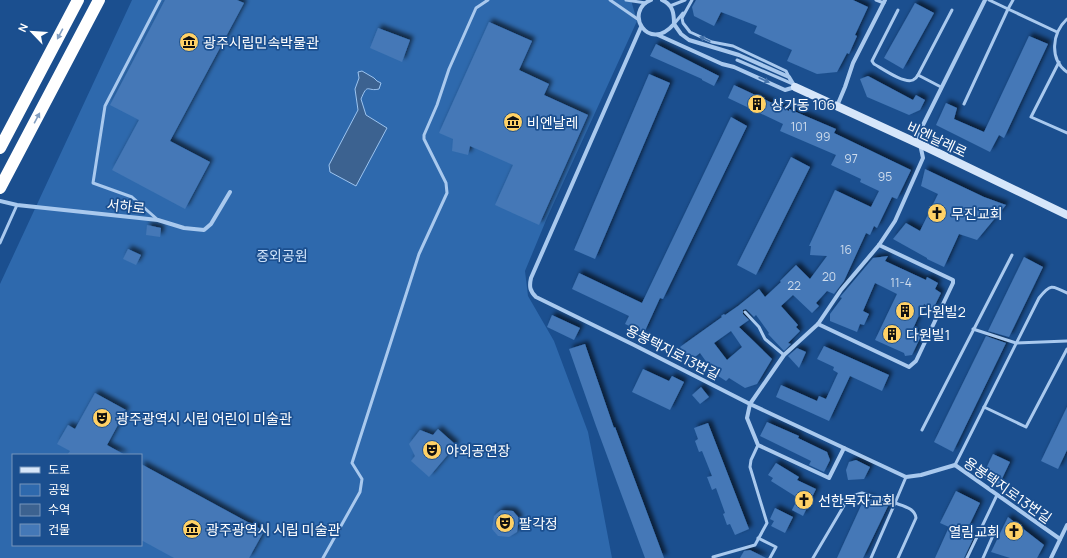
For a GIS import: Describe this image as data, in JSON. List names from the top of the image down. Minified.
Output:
{"streets":{"street":["비엔날레로","서하로","용봉택지로13번길"]},"crossings":[["비엔날레로","용봉택지로13번길"]],"parks":["중외공원"],"places":{"museum":["광주시립민속박물관","비엔날레","광주광역시 시립 미술관"],"building":["상가동 106","다원빌2","다원빌1"],"church":["무진교회","선한목자교회","열림교회"],"theatre":["광주광역시 시립 어린이 미술관","야외공연장","팔각정"]},"house_numbers":["101","99","97","95","16","20","11-4","22"],"legend":["도로","공원","수역","건물"],"north":"top left"}
